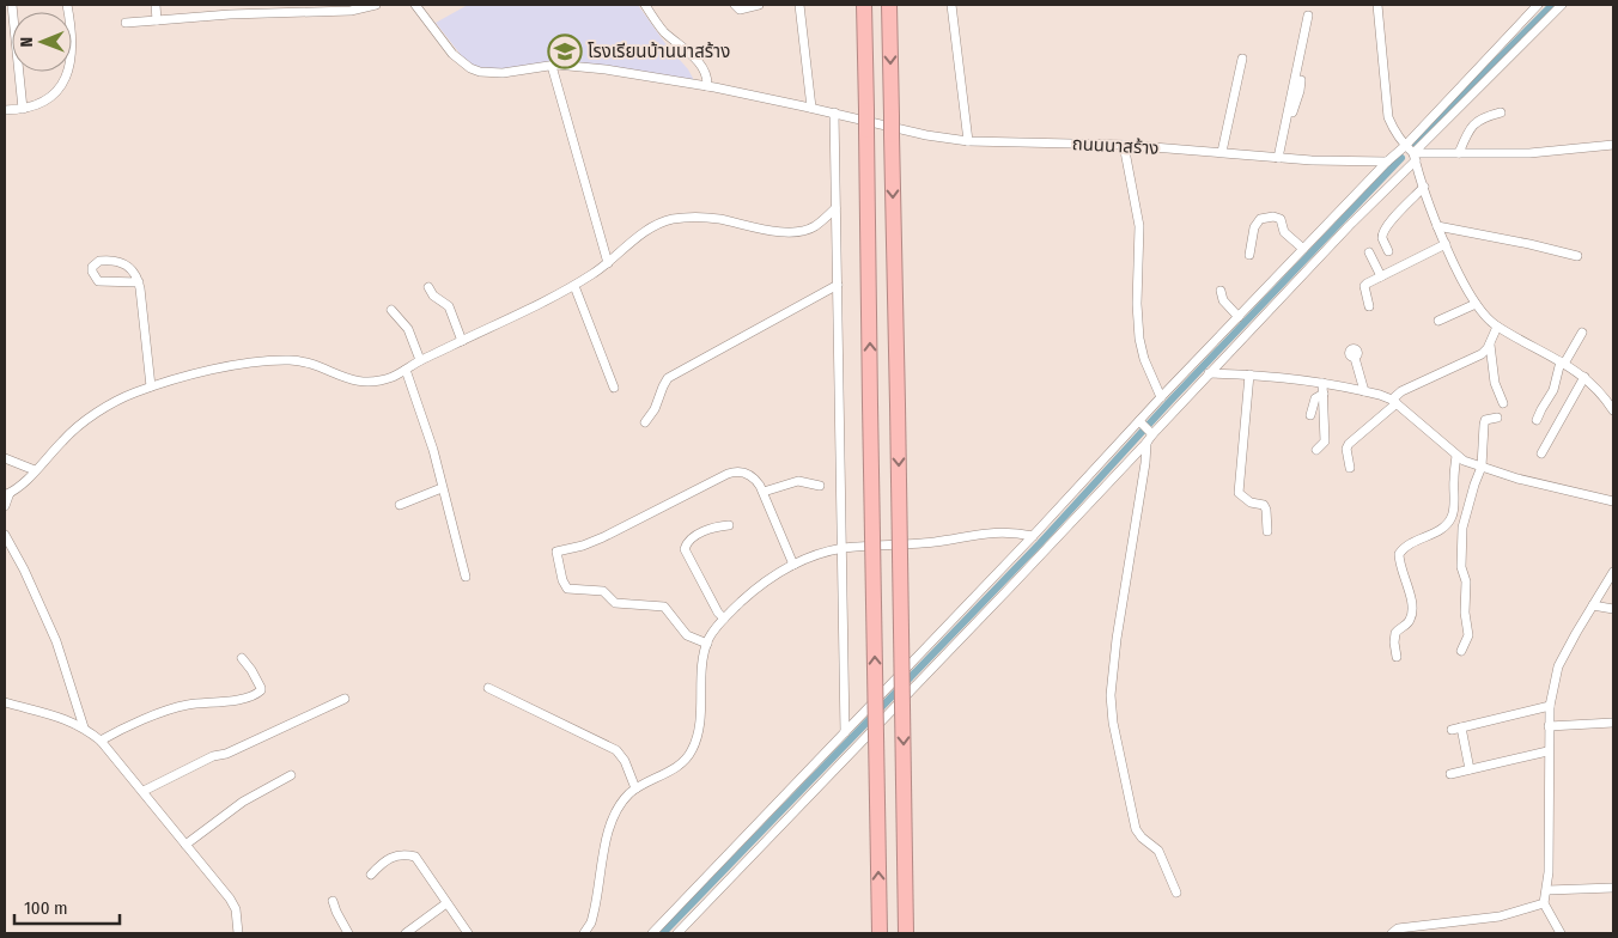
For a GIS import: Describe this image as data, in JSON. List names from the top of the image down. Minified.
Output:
{"streets":{"street":["ถนนนาสร้าง"]},"places":{"school or university":["โรงเรียนบ้านนาสร้าง"]},"scale_bar":"100 m","north":"left"}
